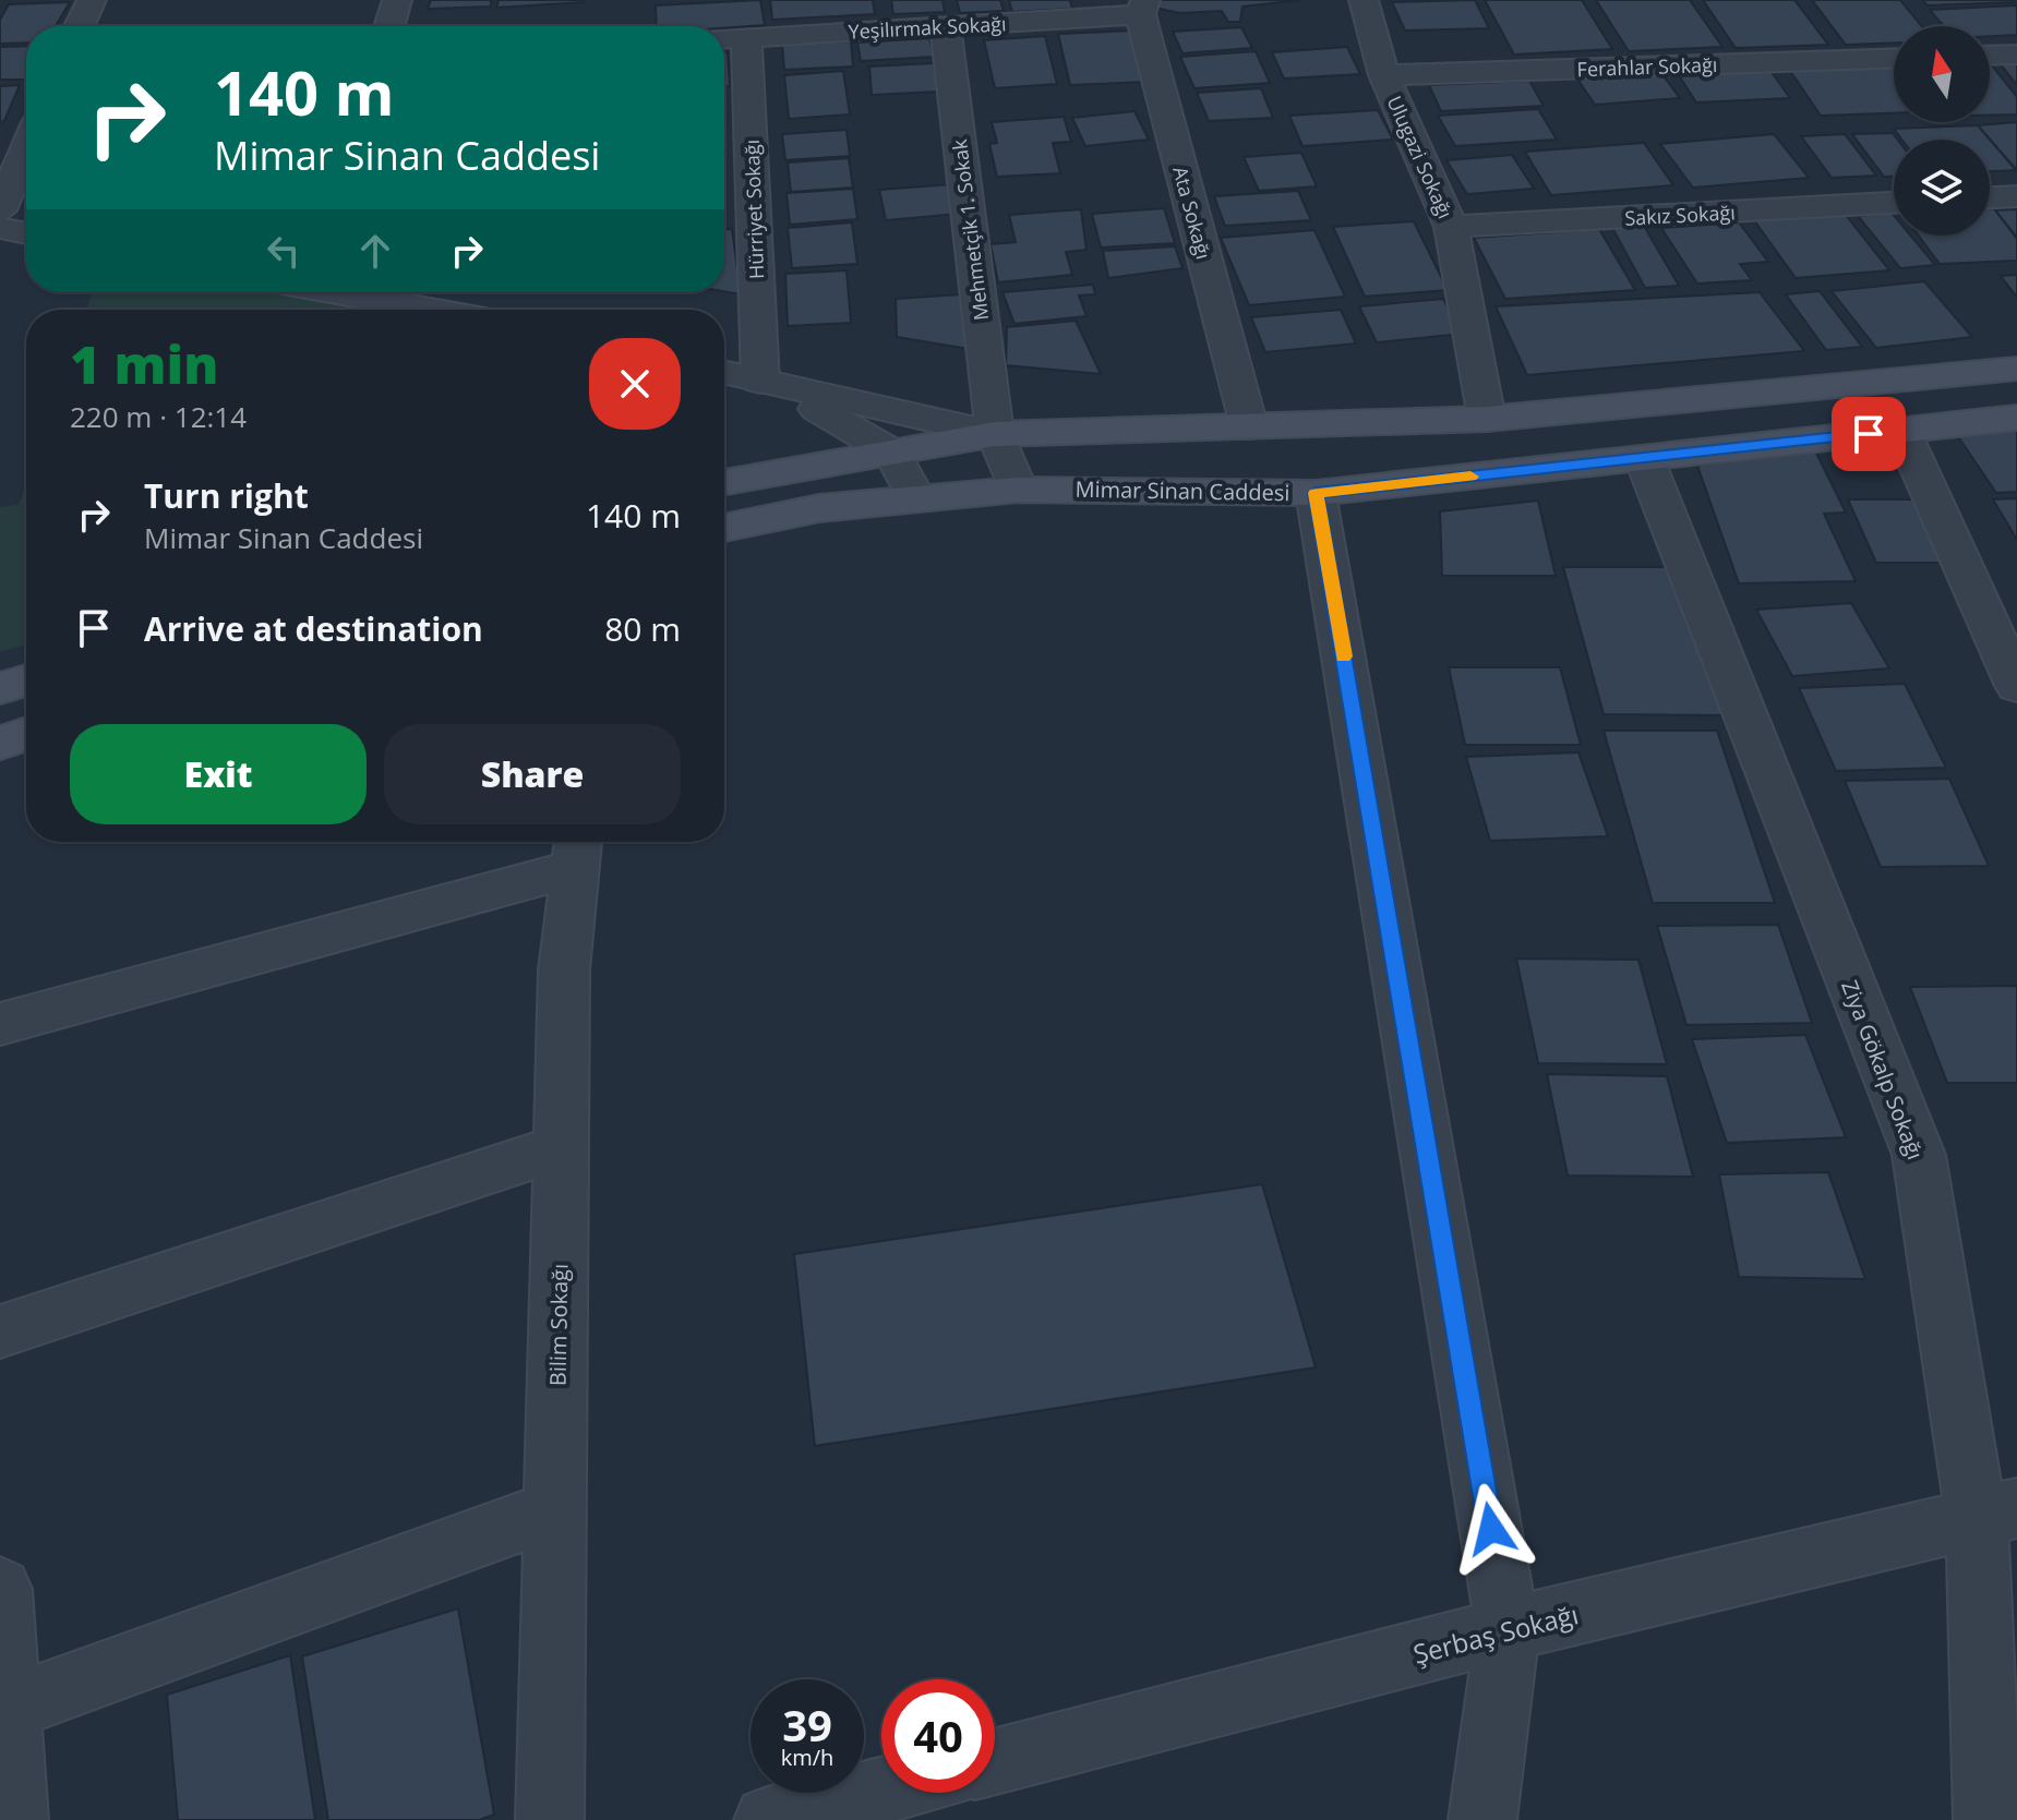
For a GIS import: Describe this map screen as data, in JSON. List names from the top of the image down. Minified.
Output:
{"streets":{"main road":["Mimar Sinan Caddesi"],"street":["Yeşilırmak Sokağı","Ferahlar Sokağı","Ulugazi Sokağı","Hürriyet Sokağı","Ata Sokağı","Sakız Sokağı","Mehmetçik 1. Sokak","Ziya Gökalp Sokağı","Bilim Sokağı","Şerbaş Sokağı"]},"crossings":[["Yeşilırmak Sokağı","Hürriyet Sokağı"],["Yeşilırmak Sokağı","Ata Sokağı"],["Yeşilırmak Sokağı","Mehmetçik 1. Sokak"],["Ferahlar Sokağı","Ulugazi Sokağı"],["Ulugazi Sokağı","Sakız Sokağı"],["Mehmetçik 1. Sokak","Mimar Sinan Caddesi"],["Mimar Sinan Caddesi","Ziya Gökalp Sokağı"],["Ziya Gökalp Sokağı","Şerbaş Sokağı"]],"north":"top","page":{"turn":["140 m","Mimar Sinan Caddesi"],"heading":["1 min","220 m · 12:14"],"list":[{"name":"Turn right","note":"Mimar Sinan Caddesi","value":"140 m"},{"name":"Arrive at destination","value":"80 m"}],"buttons":["Exit","Share"],"speed":"39 km/h","limit":"40"}}
